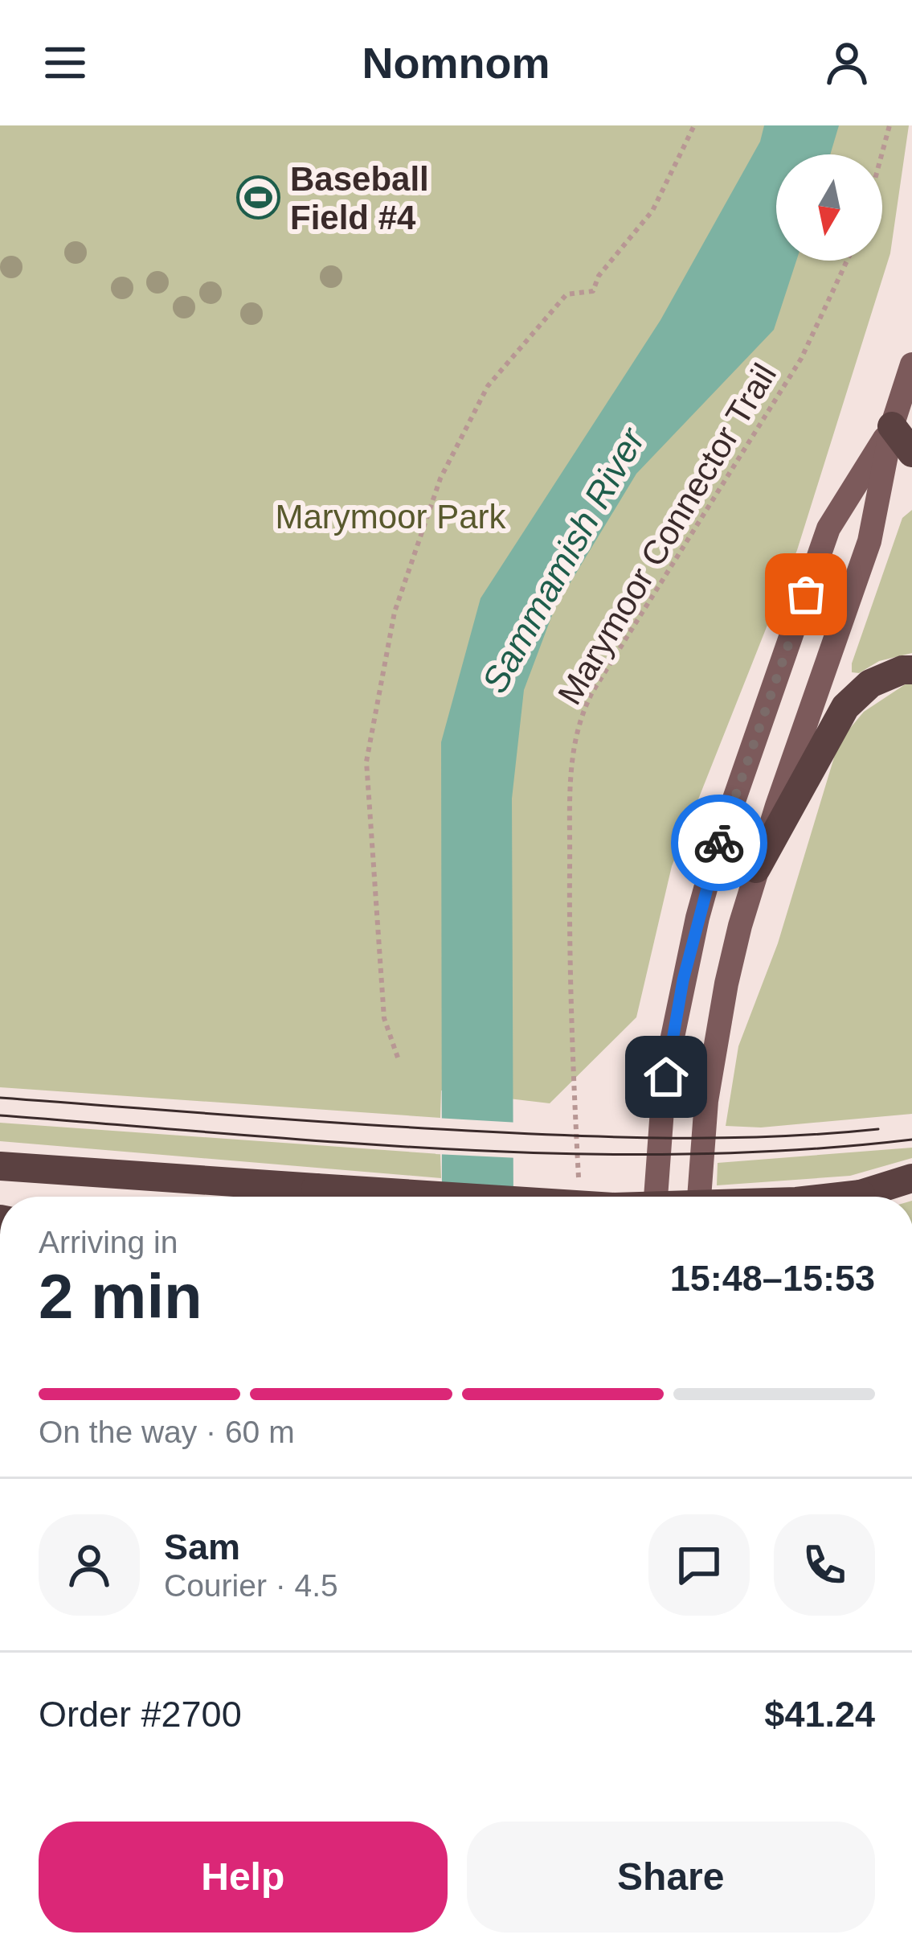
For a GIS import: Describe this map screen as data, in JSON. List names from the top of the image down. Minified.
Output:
{"streets":{"path":["Marymoor Connector Trail"]},"water":["Sammamish River"],"parks":["Marymoor Park"],"places":{"sports":["Baseball Field #4"]},"north":"bottom","page":{"header":"Nomnom","heading":["2 min","Arriving in","15:48–15:53"],"panel":["Sam","Courier · 4.5","Order #2700","$41.24"],"bar":"On the way · 60 m","buttons":["Help","Share"]}}
